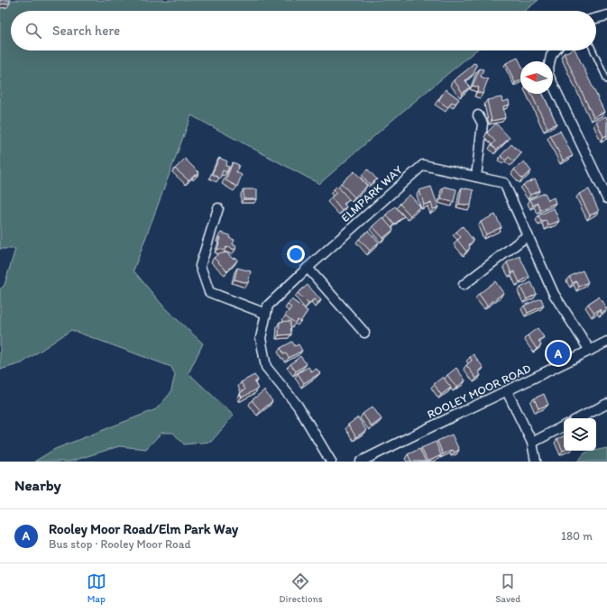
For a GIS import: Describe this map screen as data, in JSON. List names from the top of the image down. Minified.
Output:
{"streets":{"street":["ELMPARK WAY","ROOLEY MOOR ROAD"]},"crossings":[["ELMPARK WAY","ROOLEY MOOR ROAD"]],"north":"left","page":{"search":"Search here","pins":"A","heading":"Nearby","list":[{"mark":"A","name":"Rooley Moor Road/Elm Park Way","note":"Bus stop · Rooley Moor Road","value":"180 m"}],"nav":["Map","Directions","Saved"]}}
